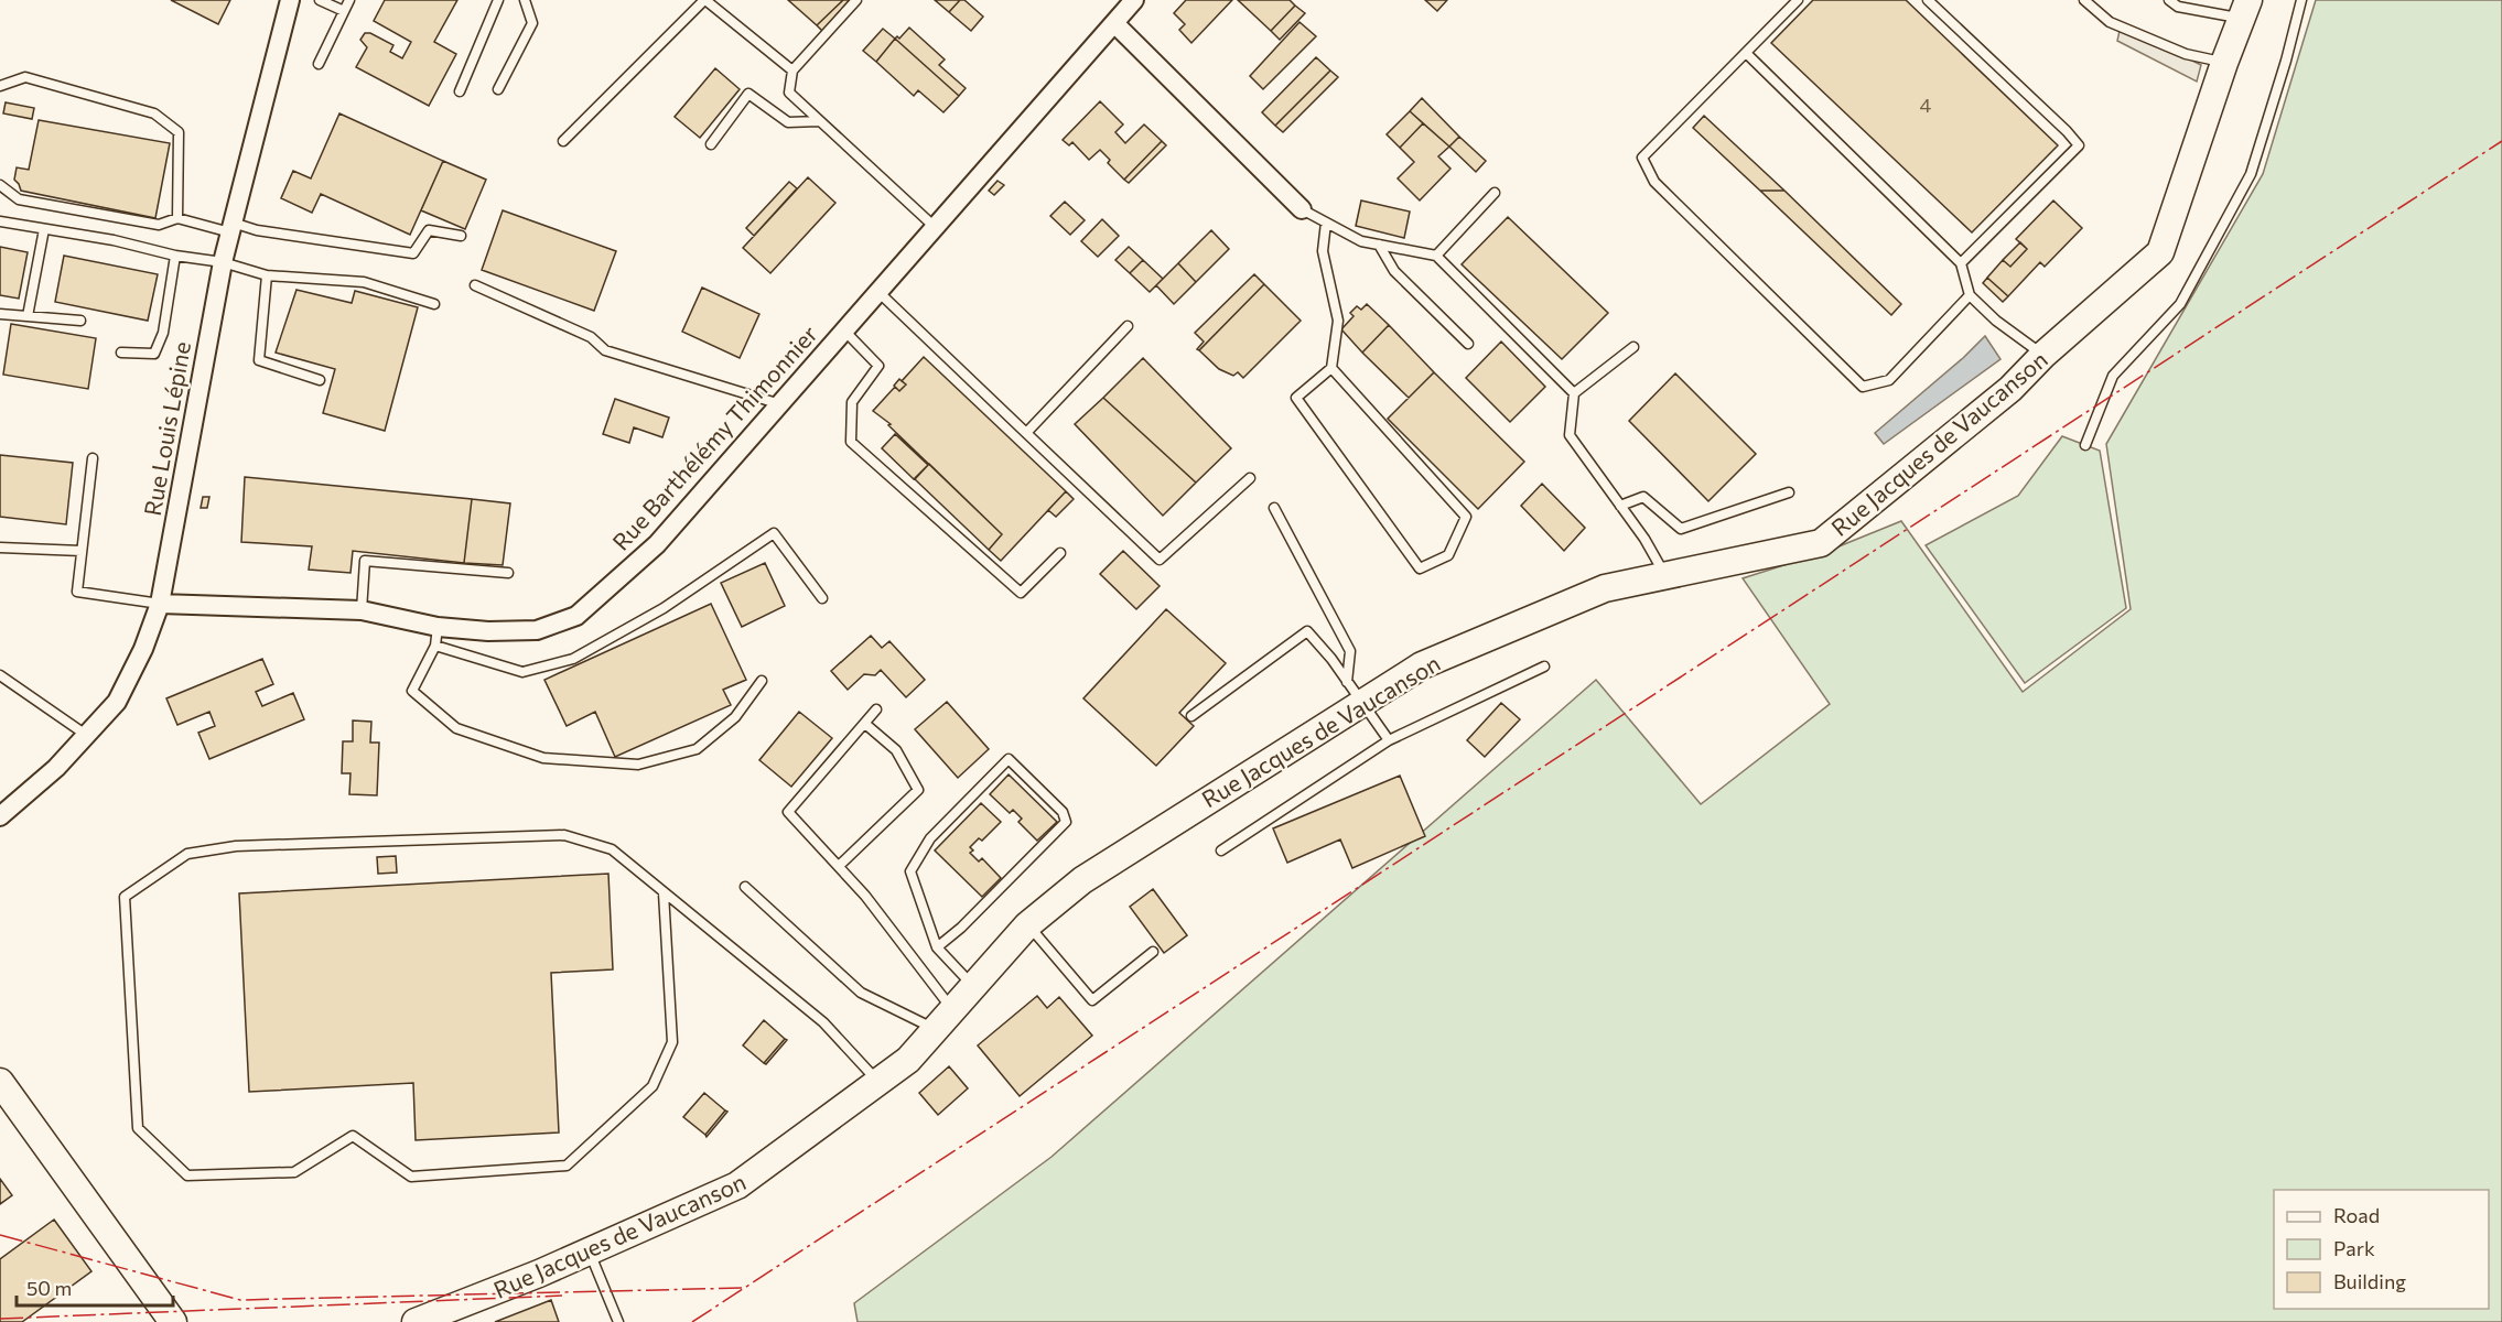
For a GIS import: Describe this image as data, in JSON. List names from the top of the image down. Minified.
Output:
{"streets":{"street":["Rue Louis Lépine","Rue Barthélémy Thimonnier","Rue Jacques de Vaucanson"]},"crossings":[["Rue Louis Lépine","Rue Barthélémy Thimonnier"]],"house_numbers":["4"],"legend":["Road","Park","Building"],"scale_bar":"50 m"}
